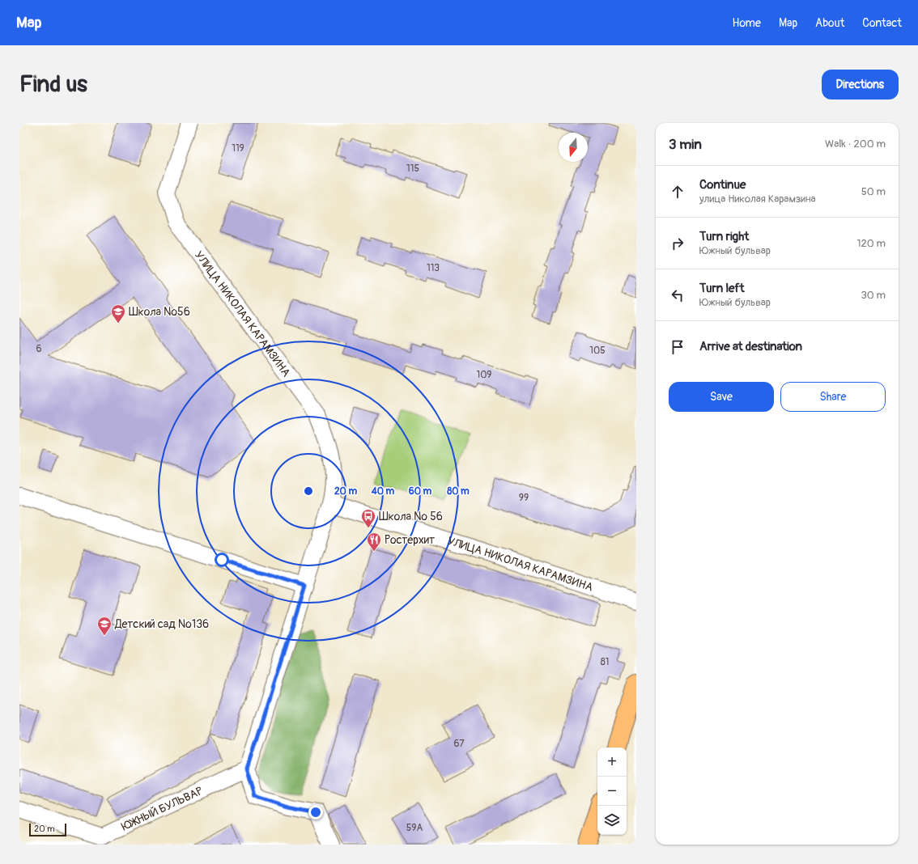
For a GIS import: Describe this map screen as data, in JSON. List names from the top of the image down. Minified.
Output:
{"streets":{"street":["УЛИЦА НИКОЛАЯ КАРАМЗИНА","ЮЖНЫЙ БУЛЬВАР"]},"places":{"school or university":["Школа №56","Детский сад №136"],"bus stop":["Школа № 56"],"restaurant":["Ростерхит"]},"house_numbers":["119","115","113","6","105","109","99","81","67","59А"],"scale_bar":"20 m","north":"bottom","page":{"header":"Map","nav":["Home","Map","About","Contact"],"buttons":["Directions",["Save","Share"]],"title":"Find us","heading":["3 min","Walk · 200 m"],"list":[["Continue","улица Николая Карамзина","50 m"],["Turn right","Южный бульвар","120 m"],["Turn left","Южный бульвар","30 m"],"Arrive at destination"],"map_buttons":["+","−"],"scale":"20 m"},"rings":["20 m","40 m","60 m","80 m"]}
